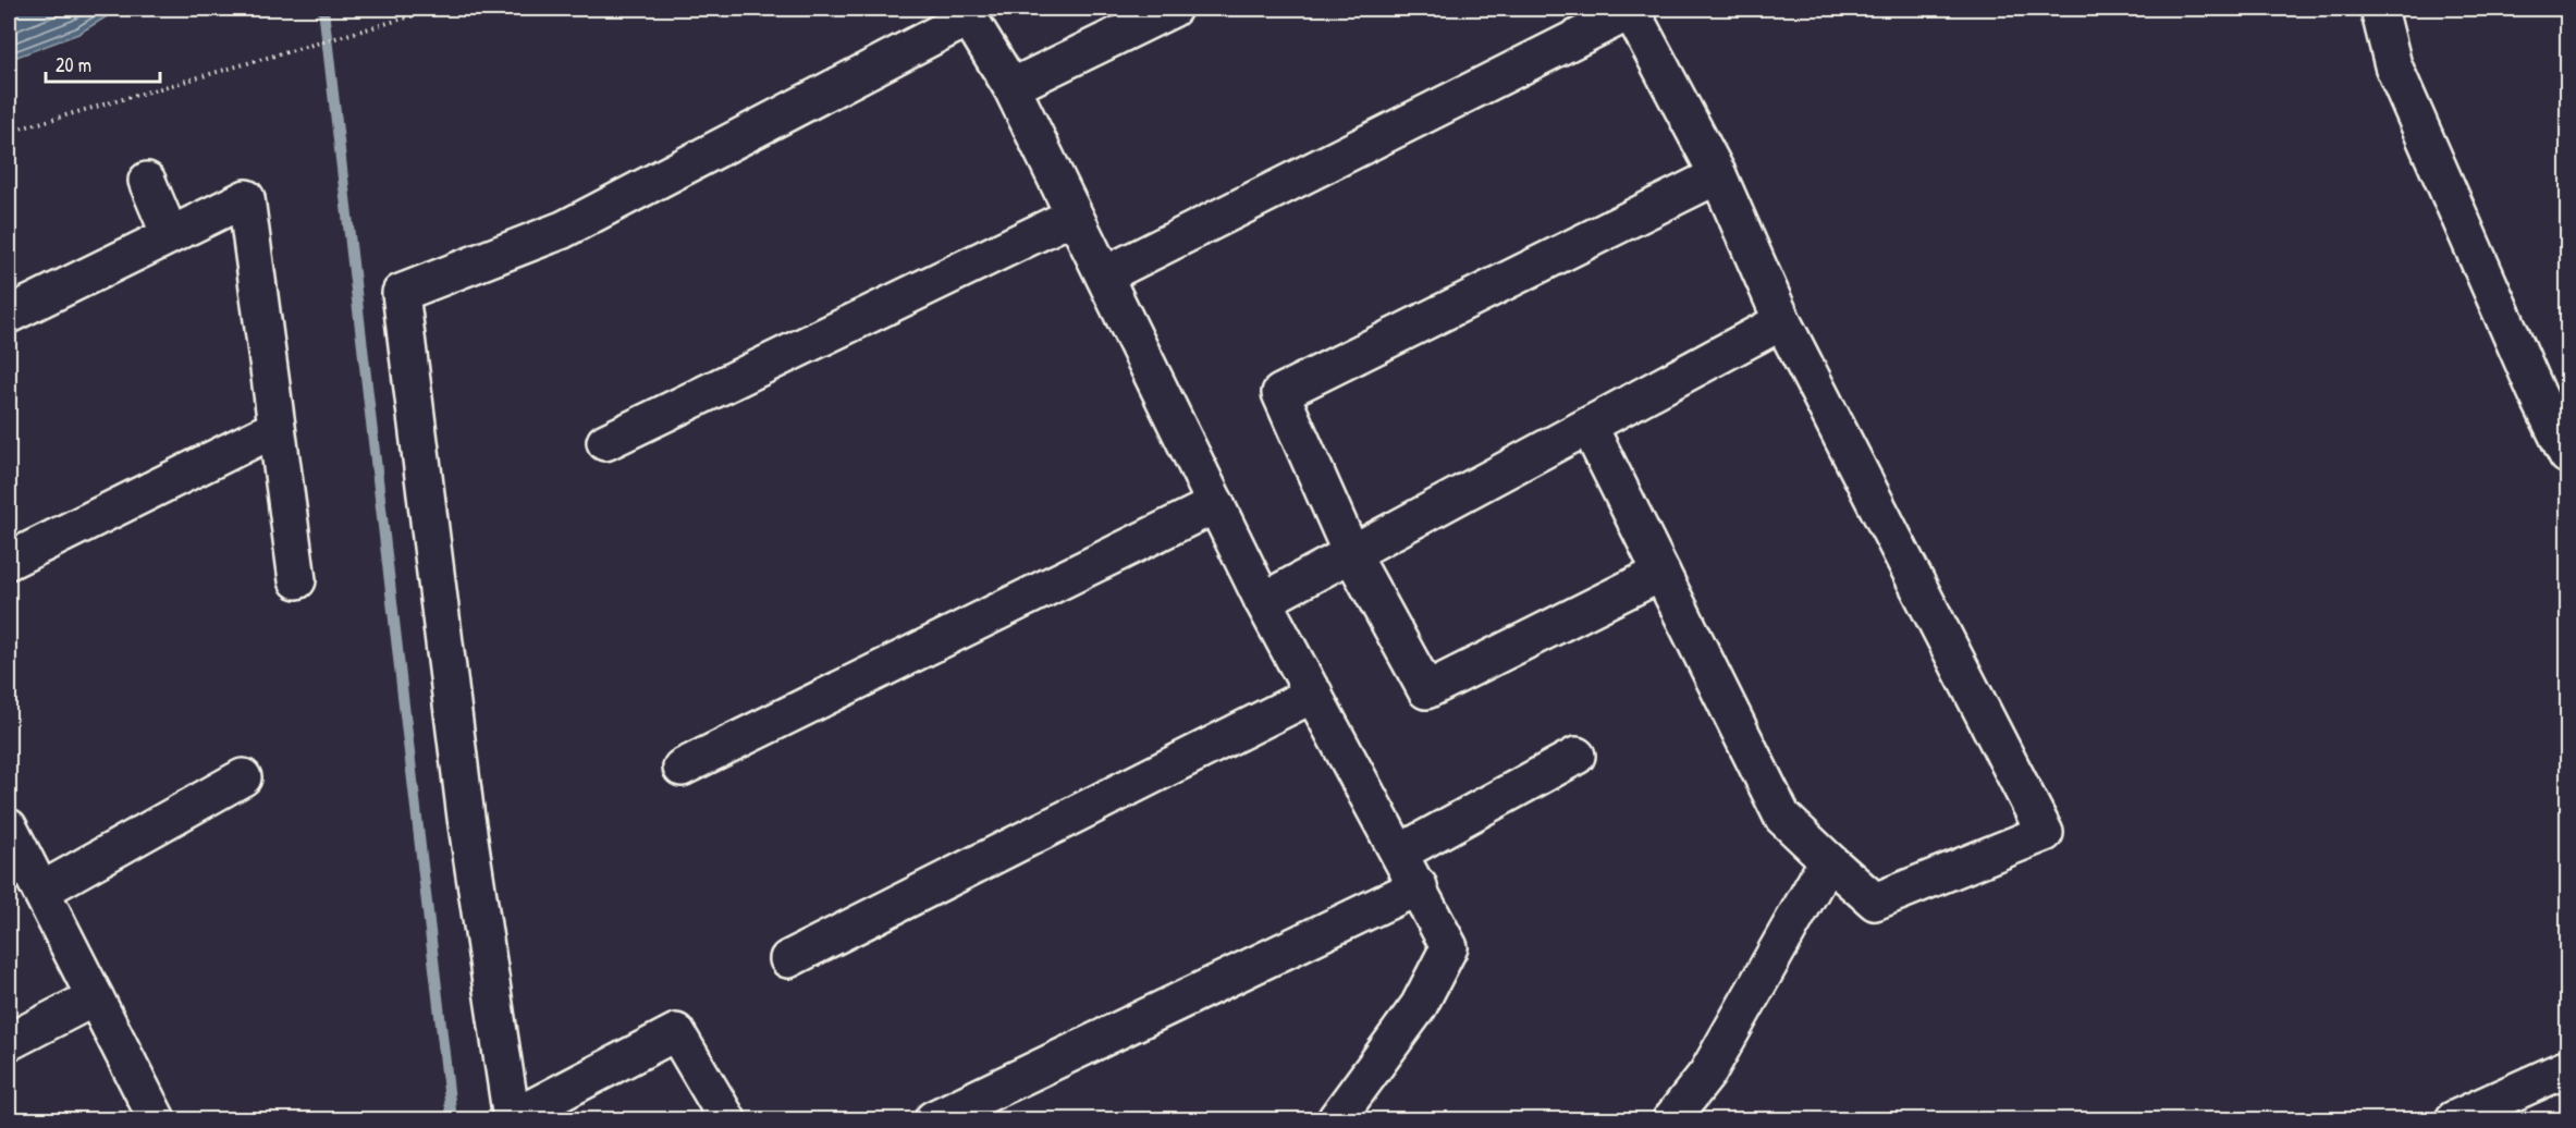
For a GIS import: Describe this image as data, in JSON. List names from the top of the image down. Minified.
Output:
{"scale_bar":"20 m"}
